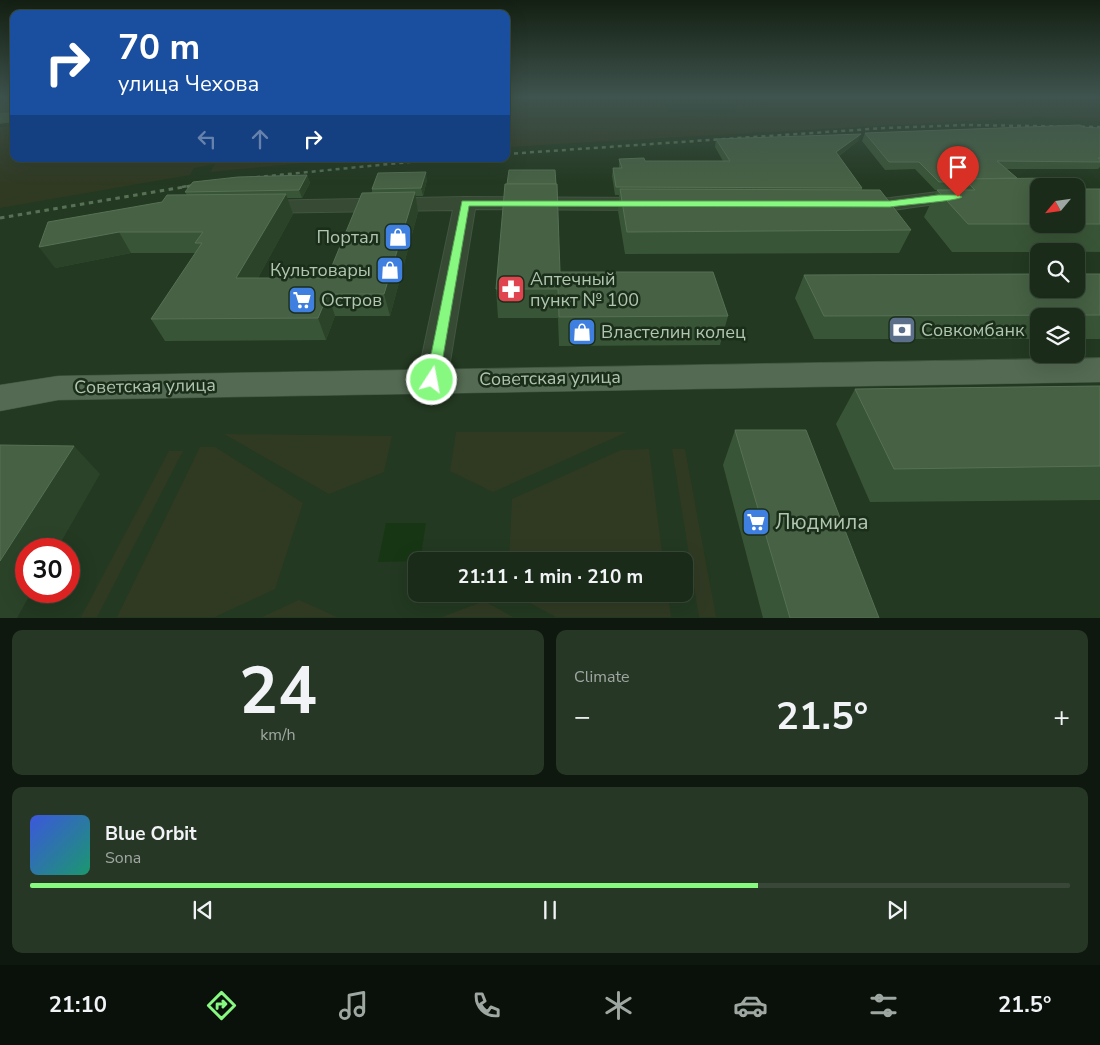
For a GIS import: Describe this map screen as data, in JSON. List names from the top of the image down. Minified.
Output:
{"streets":{"main road":["Советская улица"]},"places":{"shop":["Портал","Культовары","Властелин колец"],"pharmacy":["Аптечный пункт № 100"],"supermarket":["Остров","Людмила"],"bank":["Совкомбанк"]},"north":"bottom left","page":{"turn":["70 m","улица Чехова"],"limit":"30","trip":"21:11 · 1 min · 210 m","tile":[["24","km/h"],"Climate"],"heat":["−","21.5°","+"],"song":["Blue Orbit","Sona"],"tabs":["21:10","21.5°"]}}
